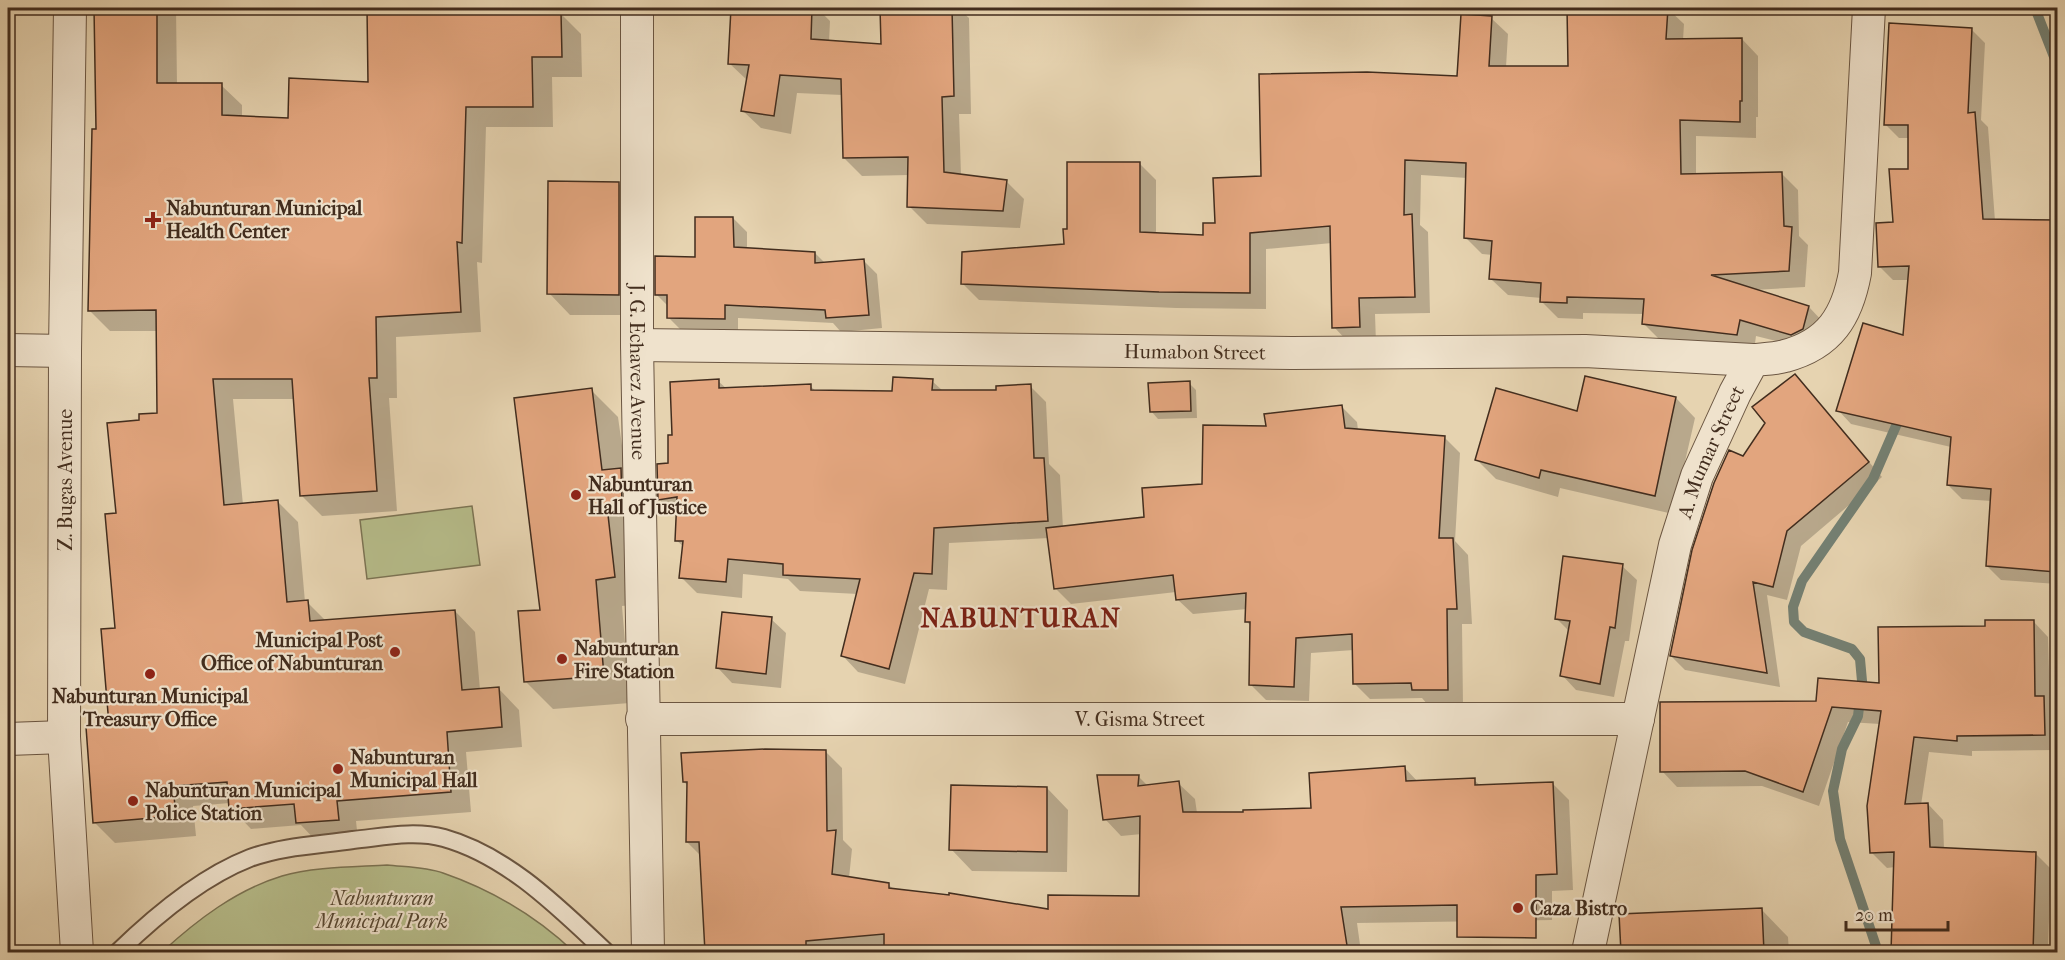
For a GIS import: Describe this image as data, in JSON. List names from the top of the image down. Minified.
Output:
{"streets":{"street":["Humabon Street","J. G. Echavez Avenue","A. Mumar Street","Z. Bugas Avenue","V. Gisma Street"]},"crossings":[["Humabon Street","J. G. Echavez Avenue"],["Humabon Street","A. Mumar Street"],["J. G. Echavez Avenue","V. Gisma Street"],["A. Mumar Street","V. Gisma Street"]],"districts":["NABUNTURAN"],"parks":["Nabunturan Municipal Park"],"places":{"health":["Nabunturan Municipal Health Center"],"other":["Nabunturan Hall of Justice","Municipal Post Office of Nabunturan","Nabunturan Fire Station","Nabunturan Municipal Treasury Office","Nabunturan Municipal Hall","Nabunturan Municipal Police Station","Caza Bistro"]},"scale_bar":"20 m"}
